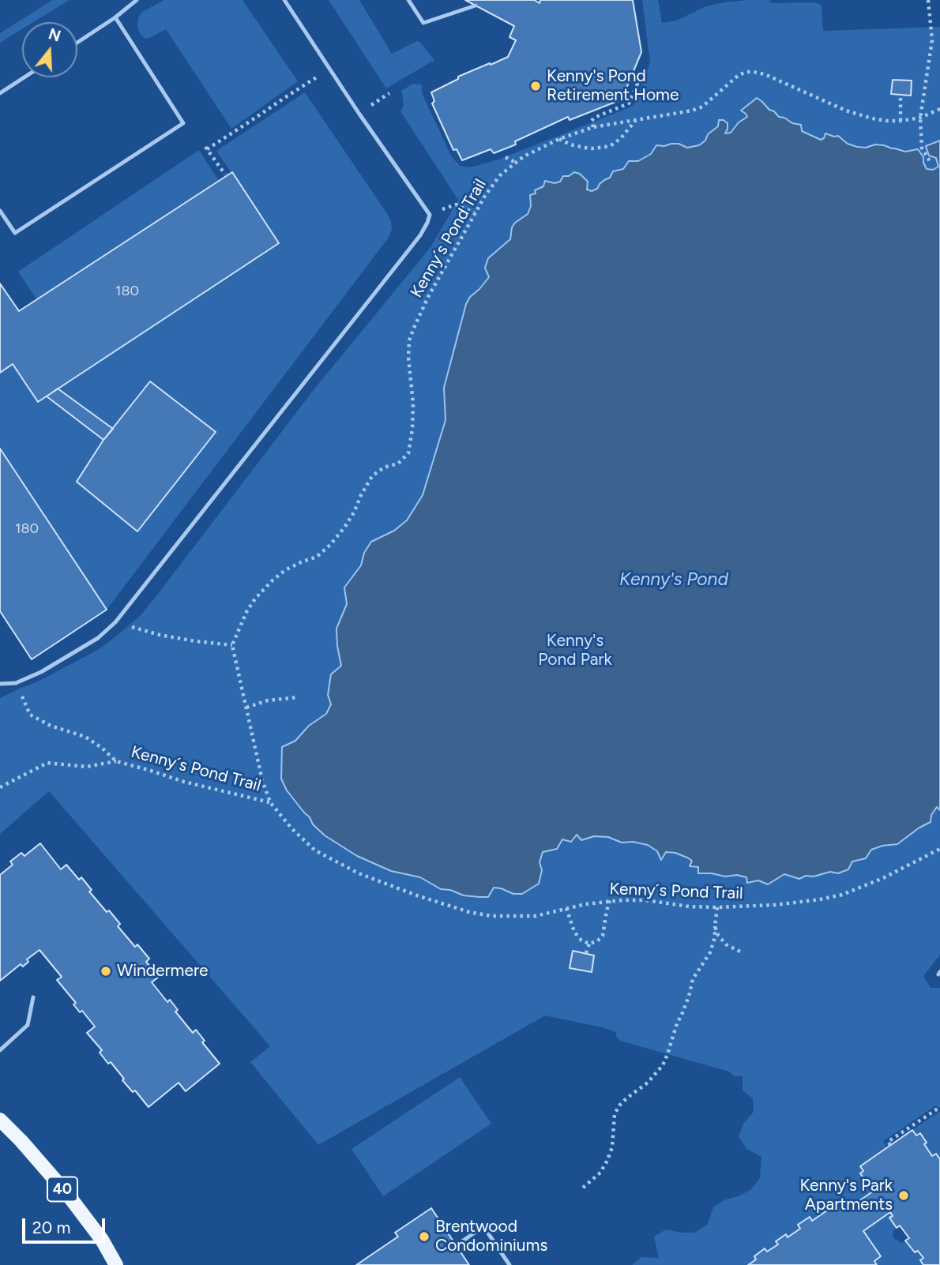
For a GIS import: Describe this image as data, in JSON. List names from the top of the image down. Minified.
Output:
{"streets":{"main road":["40"],"path":["Kenny´s Pond Trail"]},"water":["Kenny's Pond"],"parks":["Kenny's Pond Park"],"places":["Kenny's Pond Retirement Home","Windermere","Kenny's Park Apartments","Brentwood Condominiums"],"house_numbers":["180","180"],"scale_bar":"20 m","north":"top"}
